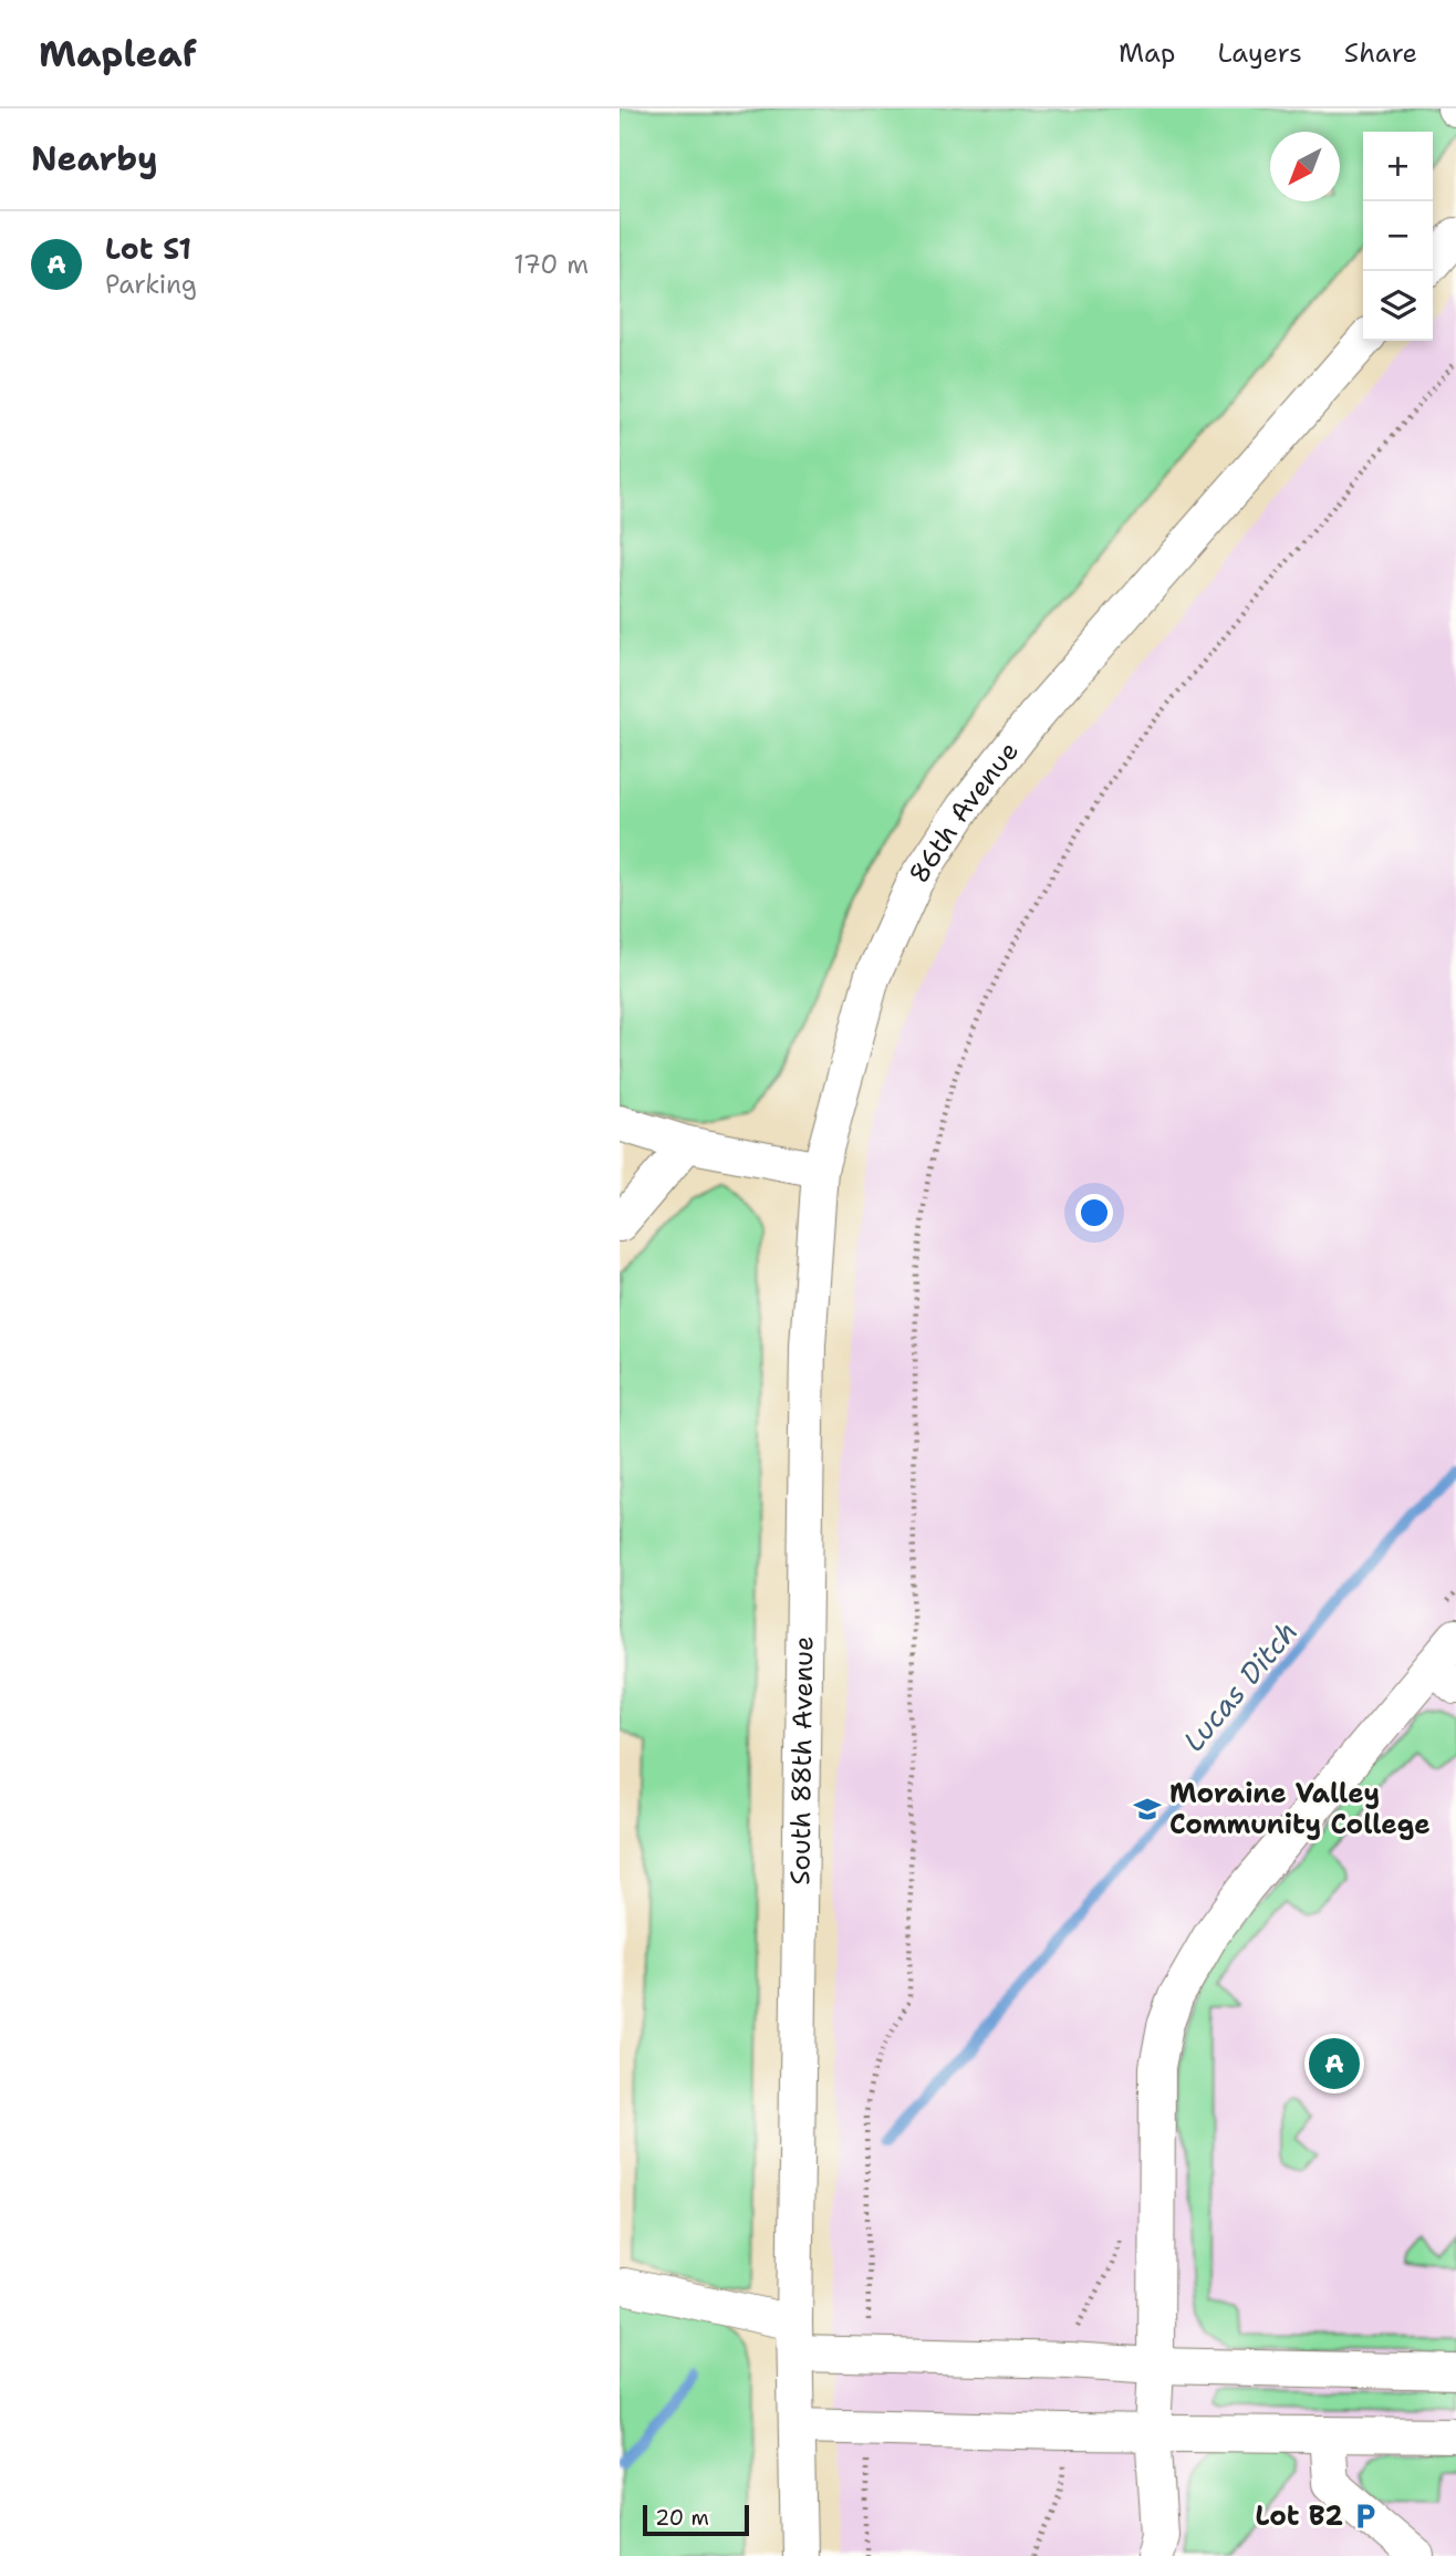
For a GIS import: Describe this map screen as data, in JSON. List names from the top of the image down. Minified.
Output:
{"streets":{"street":["86th Avenue","South 88th Avenue"]},"crossings":[["86th Avenue","South 88th Avenue"]],"water":["Lucas Ditch"],"places":{"school or university":["Moraine Valley Community College"],"parking":["Lot B2"]},"scale_bar":"20 m","north":"bottom left","page":{"header":"Mapleaf","nav":["Map","Layers","Share"],"heading":"Nearby","map_buttons":["+","−"],"list":[{"mark":"A","name":"Lot S1","note":"Parking","value":"170 m"}],"pins":"A","scale":"20 m"}}
